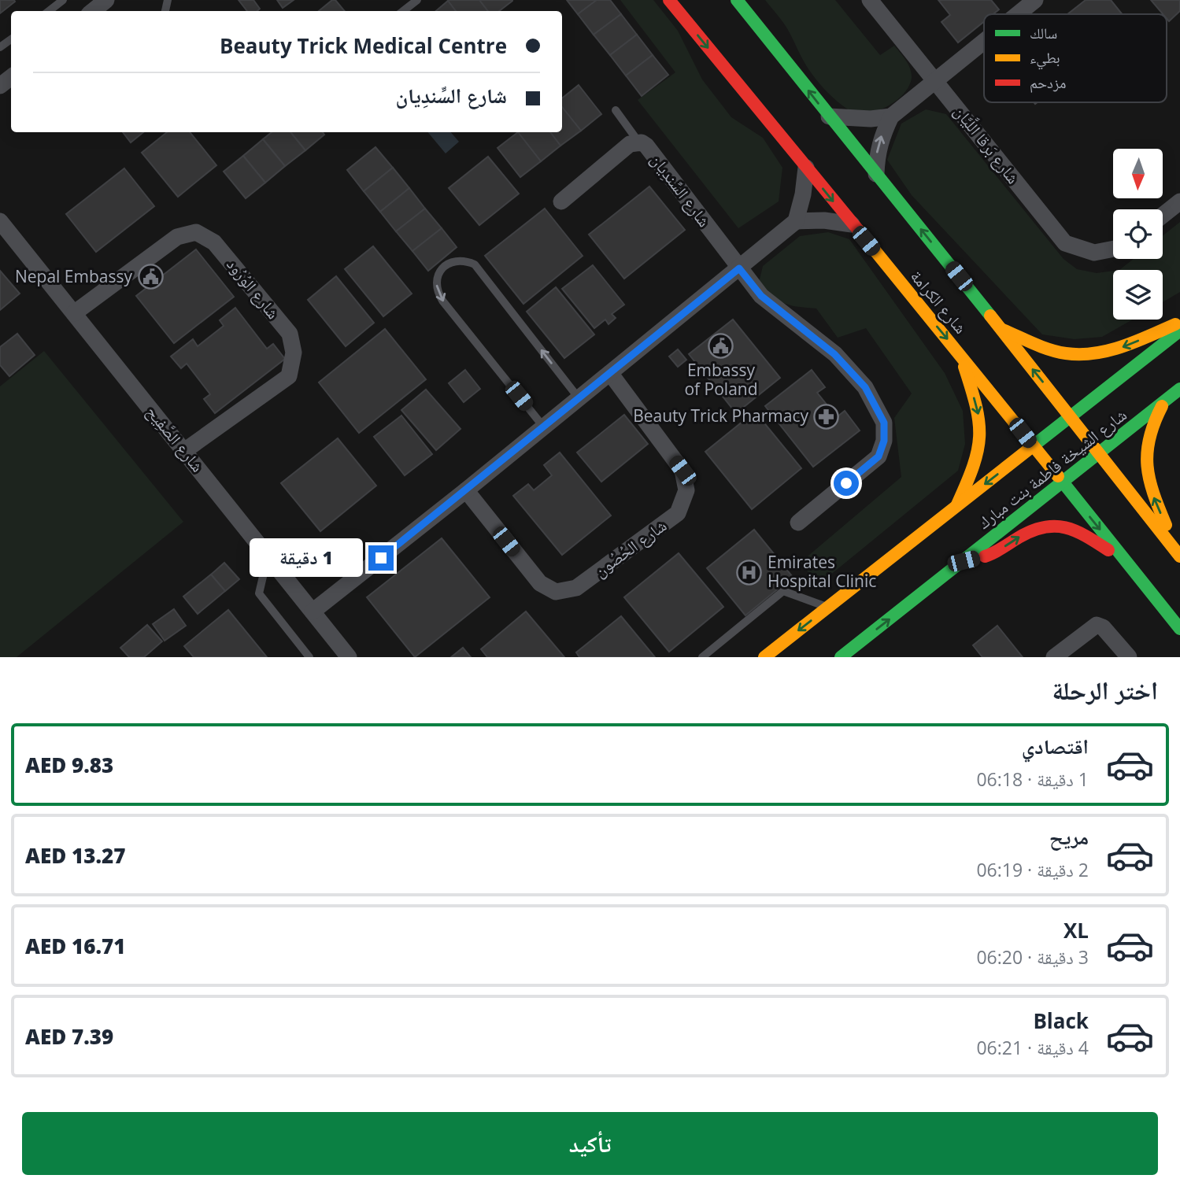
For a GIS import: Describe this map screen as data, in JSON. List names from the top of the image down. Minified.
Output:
{"streets":{"main road":["شارع الكرامة","شارع الشيخة فاطمة بنت مبارك"],"street":["شارع بَرقا اللَّيَّان","شارع السِّندِيان","شارع الوُرُود","شارع الصَّفِيح","شارع الحُصُون"]},"crossings":[["شارع الوُرُود","شارع الصَّفِيح"],["شارع الكرامة","شارع الشيخة فاطمة بنت مبارك"]],"places":{"public building":["Nepal Embassy","Embassy of Poland"],"pharmacy":["Beauty Trick Pharmacy"],"hospital":["Emirates Hospital Clinic"]},"legend":["سالك","بطيء","مزدحم"],"north":"bottom","page":{"banner":["Beauty Trick Medical Centre","شارع السِّندِيان"],"bubble":"1 دقيقة","heading":"اختر الرحلة","list":[{"name":"اقتصادي","note":"1 دقيقة · 06:18","value":"AED 9.83"},{"name":"مريح","note":"2 دقيقة · 06:19","value":"AED 13.27"},{"name":"XL","note":"3 دقيقة · 06:20","value":"AED 16.71"},{"name":"Black","note":"4 دقيقة · 06:21","value":"AED 7.39"}],"buttons":"تأكيد"}}
